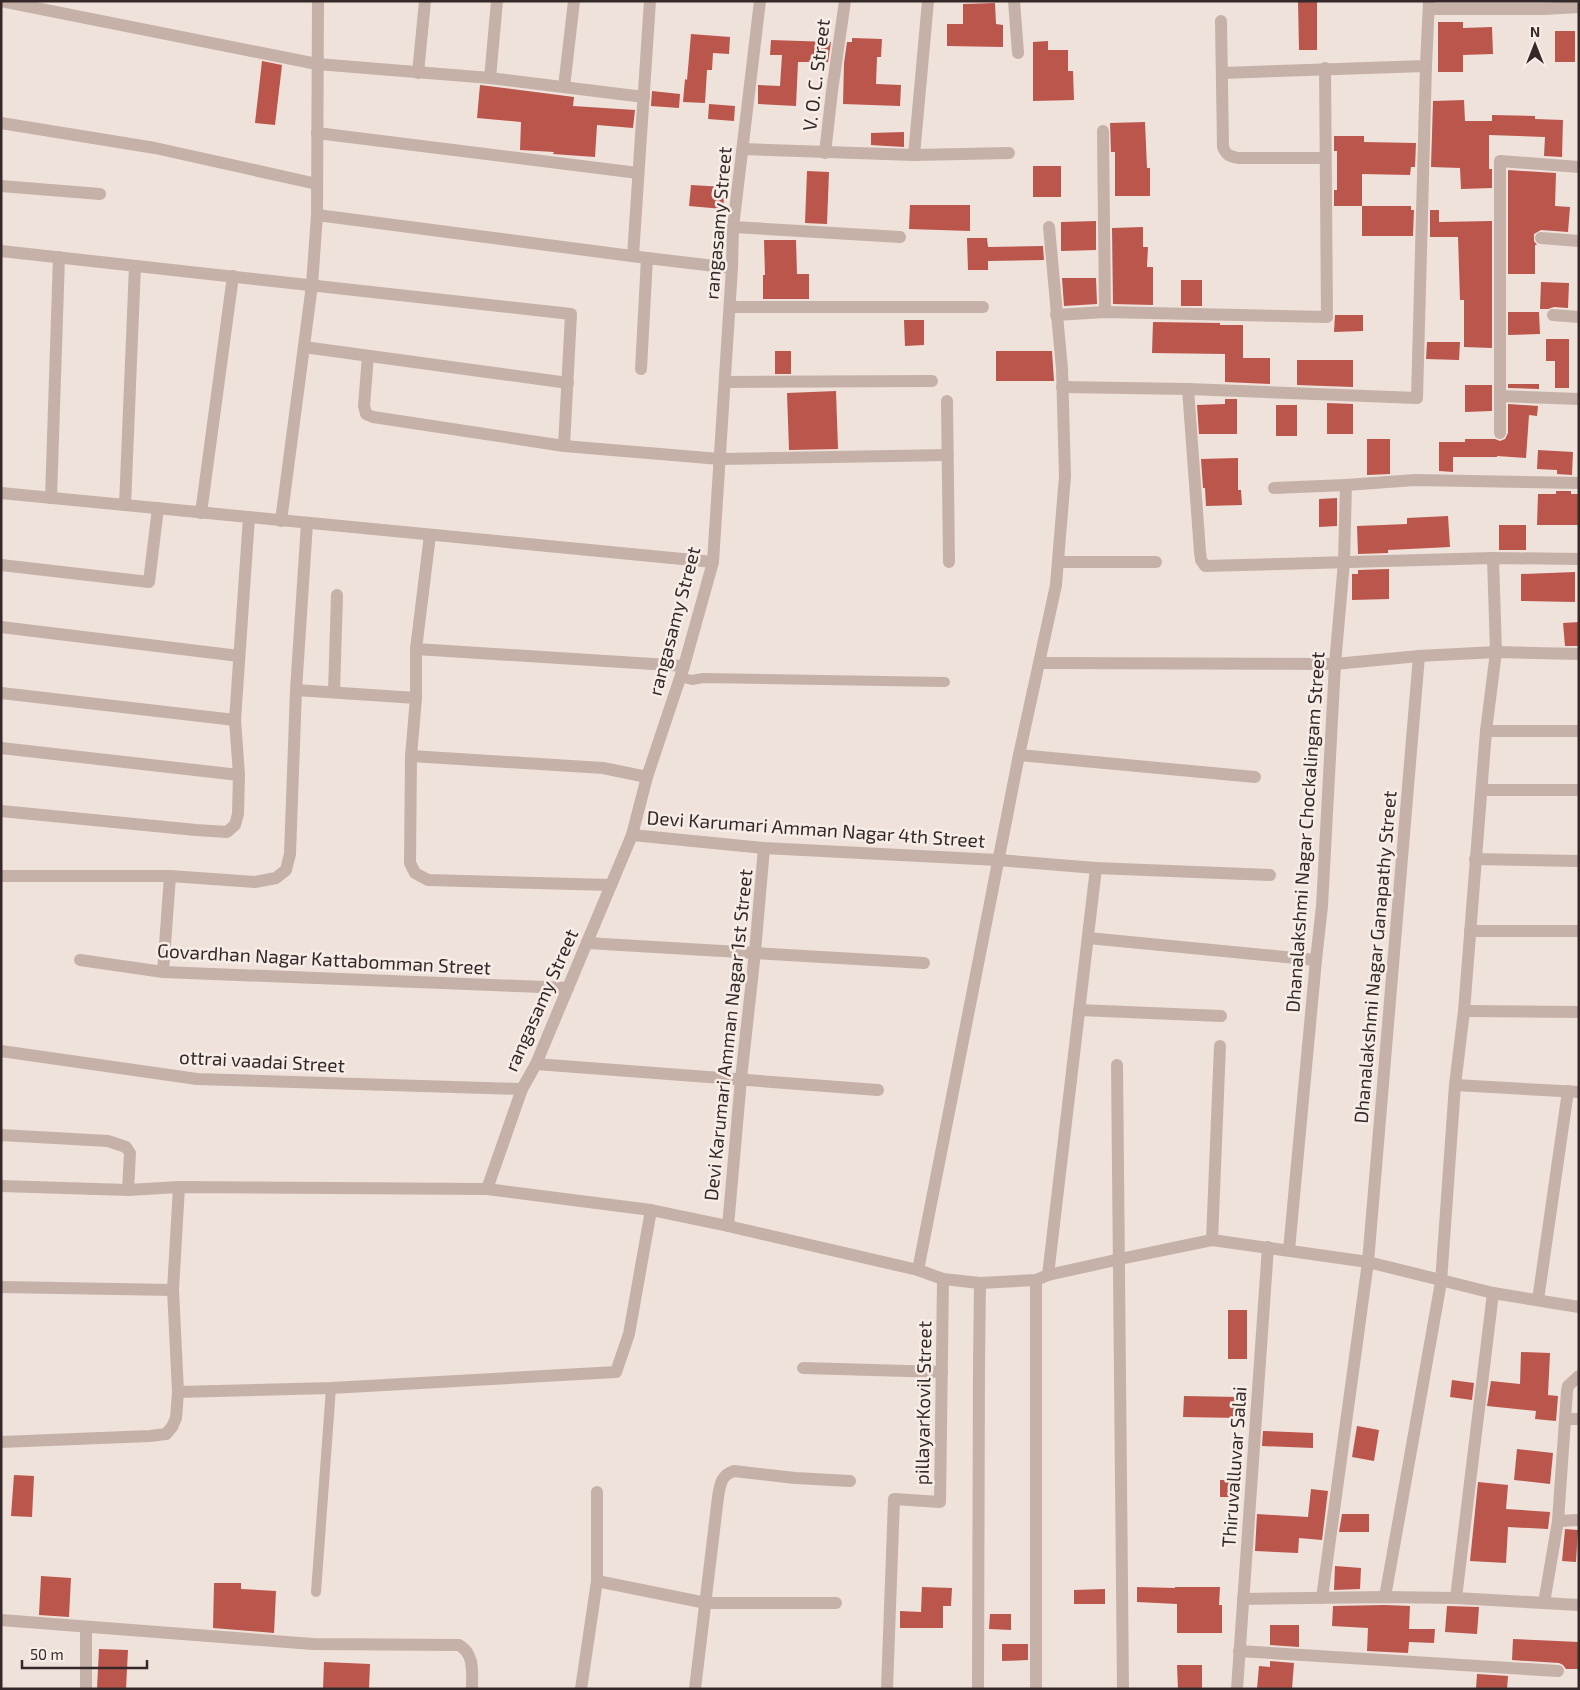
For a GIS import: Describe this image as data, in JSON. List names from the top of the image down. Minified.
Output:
{"streets":{"street":["V. O. C. Street","rangasamy Street","Devi Karumari Amman Nagar 4th Street","Dhanalakshmi Nagar Chockalingam Street","Dhanalakshmi Nagar Ganapathy Street","Govardhan Nagar Kattabomman Street","Devi Karumari Amman Nagar 1st Street","ottrai vaadai Street","pillayarKovil Street","Thiruvalluvar Salai"]},"crossings":[["rangasamy Street","Devi Karumari Amman Nagar 4th Street"],["rangasamy Street","Govardhan Nagar Kattabomman Street"],["rangasamy Street","ottrai vaadai Street"],["Devi Karumari Amman Nagar 4th Street","Devi Karumari Amman Nagar 1st Street"]],"scale_bar":"50 m","north":"top"}
